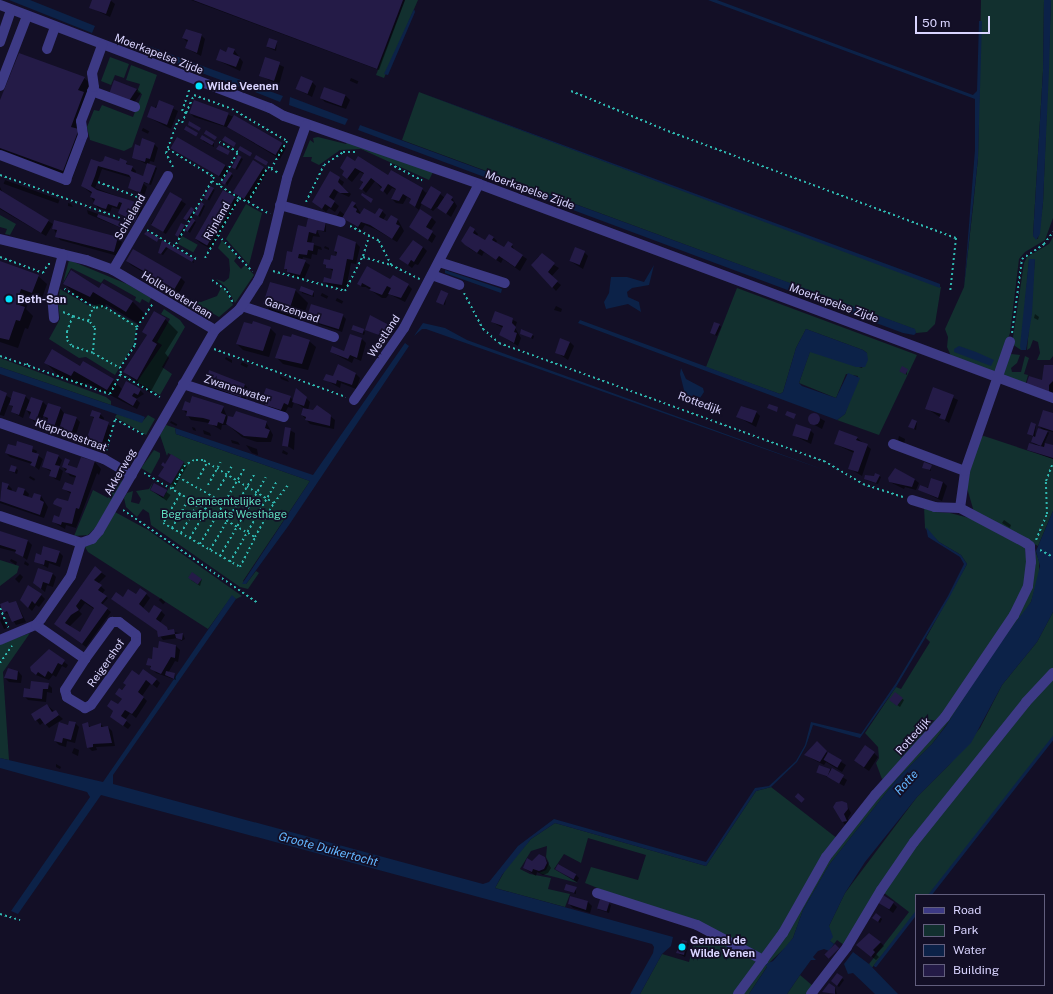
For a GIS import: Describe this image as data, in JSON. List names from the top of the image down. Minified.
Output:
{"streets":{"street":["Moerkapelse Zijde","Schieland","Hollevoeterlaan","Ganzenpad","Westland","Zwanenwater","Rottedijk","Klaproosstraat","Akkerweg","Reigershof"],"path":["Rijnland"]},"crossings":[["Moerkapelse Zijde","Hollevoeterlaan"],["Moerkapelse Zijde","Westland"],["Schieland","Hollevoeterlaan"],["Hollevoeterlaan","Ganzenpad"],["Hollevoeterlaan","Akkerweg"],["Zwanenwater","Akkerweg"],["Klaproosstraat","Akkerweg"]],"water":["Rotte","Groote Duikertocht"],"parks":["Gemeentelijke Begraafplaats Westhage"],"places":["Wilde Veenen","Beth-San","Gemaal de Wilde Venen"],"legend":["Road","Park","Water","Building"],"scale_bar":"50 m"}
